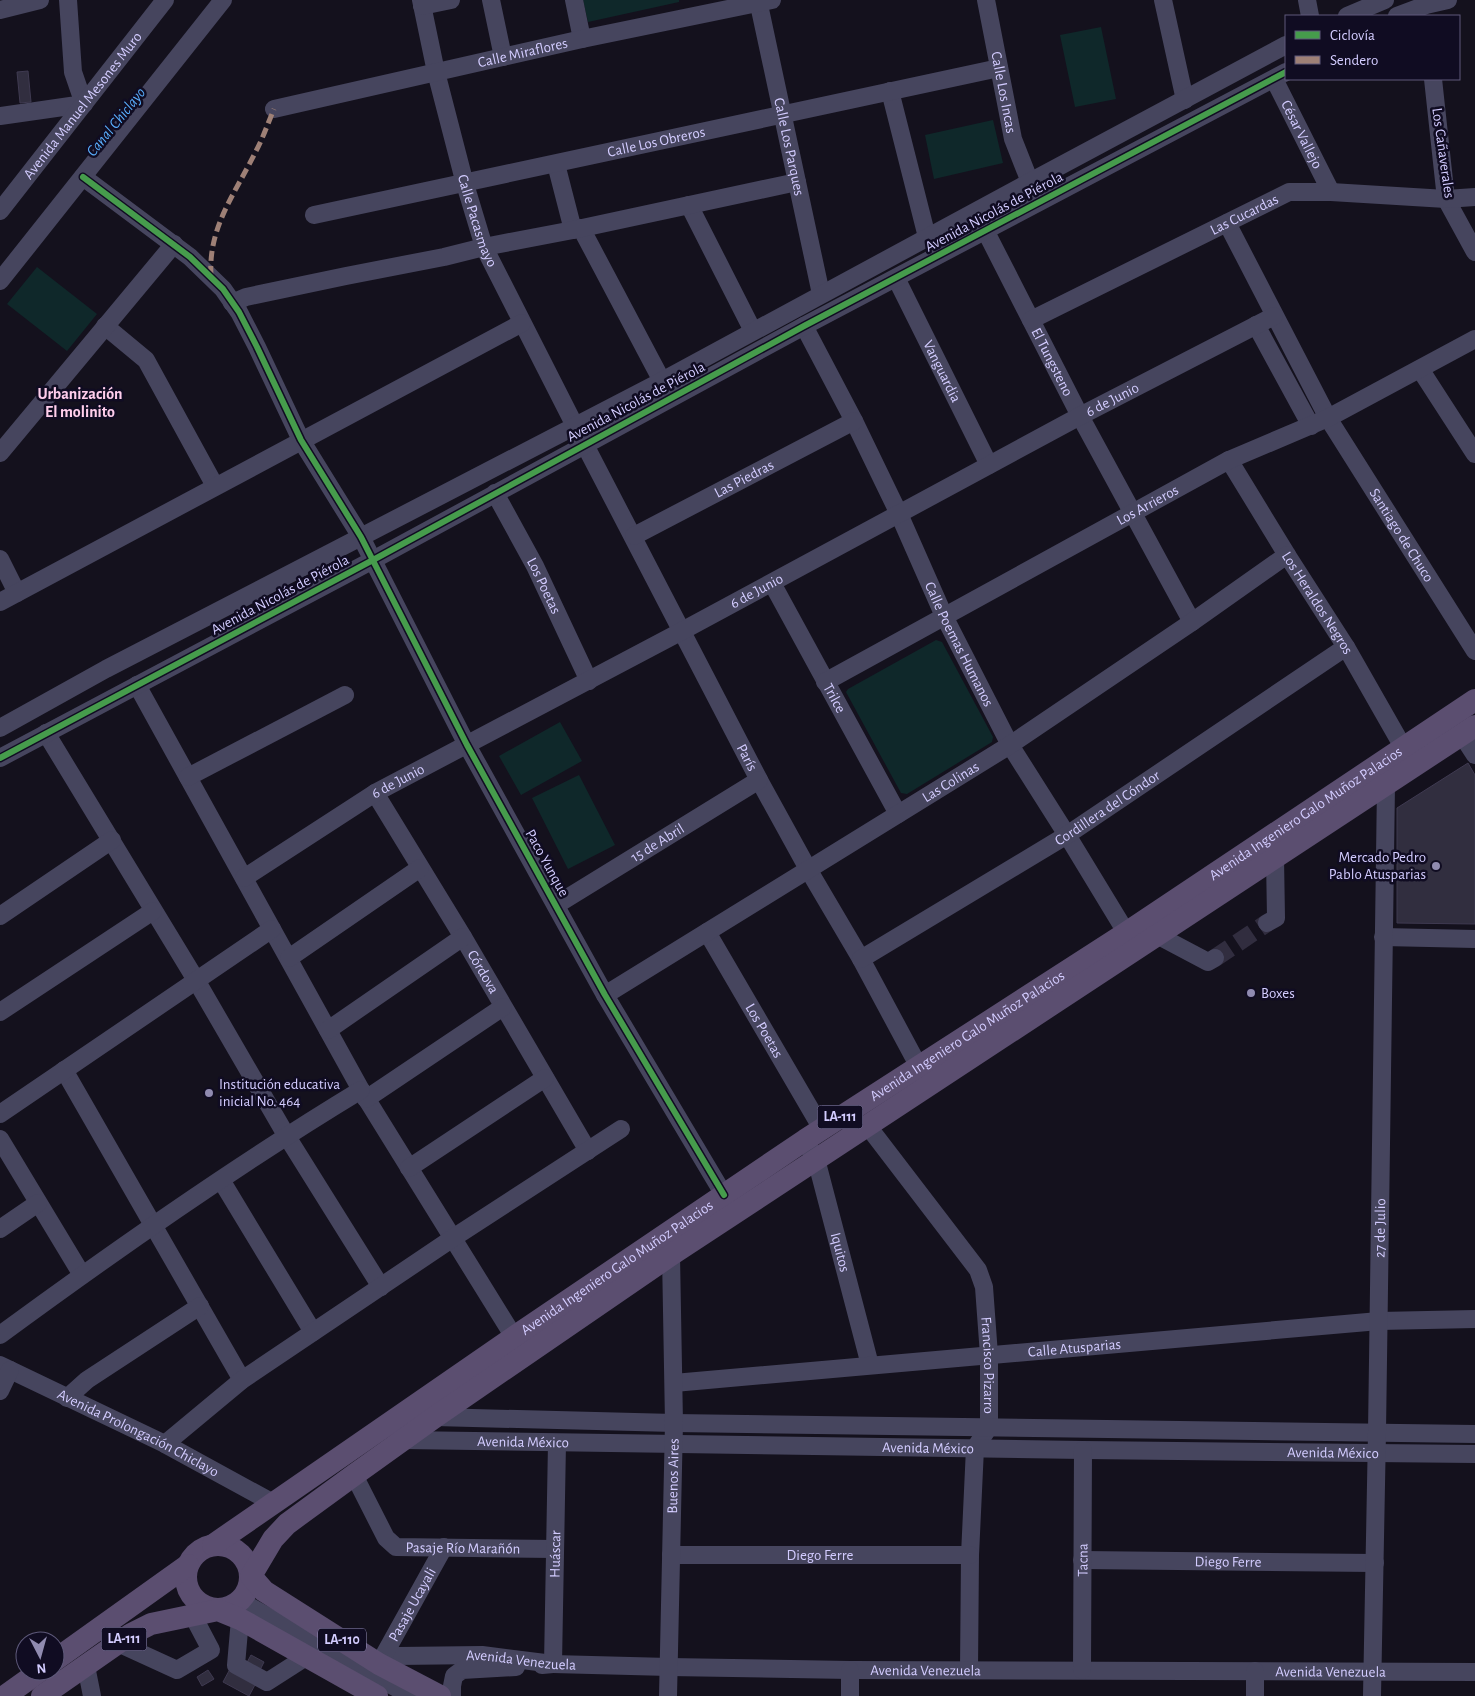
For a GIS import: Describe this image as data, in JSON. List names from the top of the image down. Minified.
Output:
{"streets":{"main road":["Avenida Ingeniero Galo Muñoz Palacios","LA-111","LA-110"],"street":["Calle Miraflores","Calle Los Incas","Avenida Manuel Mesones Muro","César Vallejo","Calle Los Obreros","Calle Los Parques","Los Cañaverales","Avenida Nicolás de Piérola","Las Cucardas","Calle Pacasmayo","El Tungsteno","Vanguardia","6 de Junio","Las Piedras","Los Arrieros","Santiago de Chuco","Los Poetas","Los Heraldos Negros","Calle Poemas Humanos","Trilce","París","Las Colinas","Cordillera del Cóndor","15 de Abril","Paco Yunque","Córdova","27 de Julio","Iquitos","Calle Atusparias","Francisco Pizarro","Avenida Prolongación Chiclayo","Avenida México","Buenos Aires","Pasaje Río Marañón","Huáscar","Diego Ferre","Tacna","Pasaje Ucayali","Avenida Venezuela"]},"crossings":[["Calle Miraflores","Calle Los Parques"],["Calle Miraflores","Calle Pacasmayo"],["Calle Los Incas","Calle Los Obreros"],["Calle Los Incas","Avenida Nicolás de Piérola"],["César Vallejo","Avenida Nicolás de Piérola"],["César Vallejo","Las Cucardas"],["Calle Los Obreros","Calle Los Parques"],["Calle Los Obreros","Calle Pacasmayo"],["Calle Los Parques","Avenida Nicolás de Piérola"],["Los Cañaverales","Las Cucardas"],["Avenida Nicolás de Piérola","Calle Pacasmayo"],["Avenida Nicolás de Piérola","El Tungsteno"],["Avenida Nicolás de Piérola","Vanguardia"],["Avenida Nicolás de Piérola","Los Poetas"],["Avenida Nicolás de Piérola","Calle Poemas Humanos"],["Avenida Nicolás de Piérola","París"],["Avenida Nicolás de Piérola","Paco Yunque"],["Las Cucardas","El Tungsteno"],["Las Cucardas","Santiago de Chuco"],["El Tungsteno","6 de Junio"],["El Tungsteno","Los Arrieros"],["El Tungsteno","Las Colinas"],["Vanguardia","6 de Junio"],["6 de Junio","Santiago de Chuco"],["6 de Junio","Los Poetas"],["6 de Junio","Calle Poemas Humanos"],["6 de Junio","Trilce"],["6 de Junio","París"],["6 de Junio","Paco Yunque"],["6 de Junio","Córdova"],["Las Piedras","Calle Poemas Humanos"],["Las Piedras","París"],["Los Arrieros","Santiago de Chuco"],["Los Arrieros","Los Heraldos Negros"],["Los Arrieros","Calle Poemas Humanos"],["Los Arrieros","Trilce"],["Los Poetas","Las Colinas"],["Los Poetas","Avenida Ingeniero Galo Muñoz Palacios"],["Los Poetas","Iquitos"],["Los Heraldos Negros","Las Colinas"],["Los Heraldos Negros","Cordillera del Cóndor"],["Los Heraldos Negros","Avenida Ingeniero Galo Muñoz Palacios"],["Calle Poemas Humanos","Las Colinas"],["Calle Poemas Humanos","Cordillera del Cóndor"],["Calle Poemas Humanos","Avenida Ingeniero Galo Muñoz Palacios"],["Trilce","Las Colinas"],["París","Las Colinas"],["París","Cordillera del Cóndor"],["París","Avenida Ingeniero Galo Muñoz Palacios"],["París","15 de Abril"],["Las Colinas","Paco Yunque"],["Avenida Ingeniero Galo Muñoz Palacios","Paco Yunque"],["Avenida Ingeniero Galo Muñoz Palacios","LA-111"],["Avenida Ingeniero Galo Muñoz Palacios","27 de Julio"],["Avenida Ingeniero Galo Muñoz Palacios","Iquitos"],["Avenida Ingeniero Galo Muñoz Palacios","Francisco Pizarro"],["Avenida Ingeniero Galo Muñoz Palacios","Avenida Prolongación Chiclayo"],["Avenida Ingeniero Galo Muñoz Palacios","Avenida México"],["Avenida Ingeniero Galo Muñoz Palacios","Buenos Aires"],["Avenida Ingeniero Galo Muñoz Palacios","Pasaje Río Marañón"],["Avenida Ingeniero Galo Muñoz Palacios","LA-110"],["15 de Abril","Paco Yunque"],["LA-111","LA-110"],["27 de Julio","Calle Atusparias"],["27 de Julio","Avenida México"],["27 de Julio","Diego Ferre"],["27 de Julio","Avenida Venezuela"],["Iquitos","Calle Atusparias"],["Calle Atusparias","Francisco Pizarro"],["Calle Atusparias","Buenos Aires"],["Francisco Pizarro","Avenida México"],["Avenida México","Buenos Aires"],["Avenida México","Huáscar"],["Avenida México","Tacna"],["Buenos Aires","Diego Ferre"],["Buenos Aires","Avenida Venezuela"],["Pasaje Río Marañón","Huáscar"],["Pasaje Río Marañón","Pasaje Ucayali"],["Huáscar","Avenida Venezuela"],["Diego Ferre","Tacna"],["Tacna","Avenida Venezuela"],["Pasaje Ucayali","LA-110"],["Pasaje Ucayali","Avenida Venezuela"],["LA-110","Avenida Venezuela"]],"districts":["Urbanización El molinito"],"water":["Canal Chiclayo"],"places":["Mercado Pedro Pablo Atusparias","Boxes","Institución educativa inicial No. 464"],"legend":["Ciclovía","Sendero"],"north":"bottom"}
